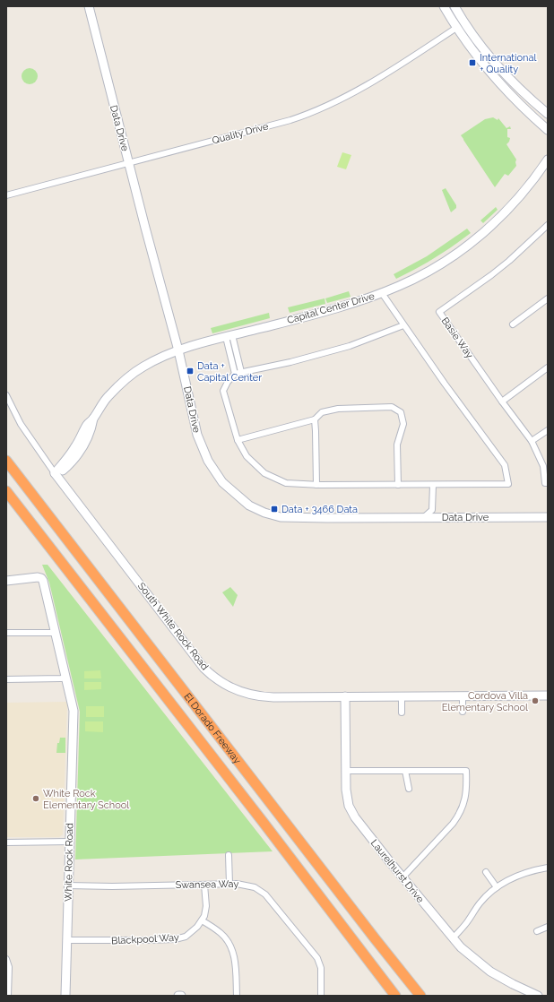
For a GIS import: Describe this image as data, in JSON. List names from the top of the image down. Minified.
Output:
{"streets":{"highway":["El Dorado Freeway"],"street":["Data Drive","Quality Drive","Capital Center Drive","Basie Way","South White Rock Road","White Rock Road","Laurelhurst Drive","Swansea Way","Blackpool Way"]},"crossings":[["Data Drive","Quality Drive"],["Data Drive","Capital Center Drive"],["Capital Center Drive","South White Rock Road"],["South White Rock Road","Laurelhurst Drive"],["White Rock Road","Swansea Way"],["White Rock Road","Blackpool Way"]],"places":{"transit":["International + Quality","Data + Capital Center","Data + 3466 Data"],"other":["Cordova Villa Elementary School","White Rock Elementary School"]}}
